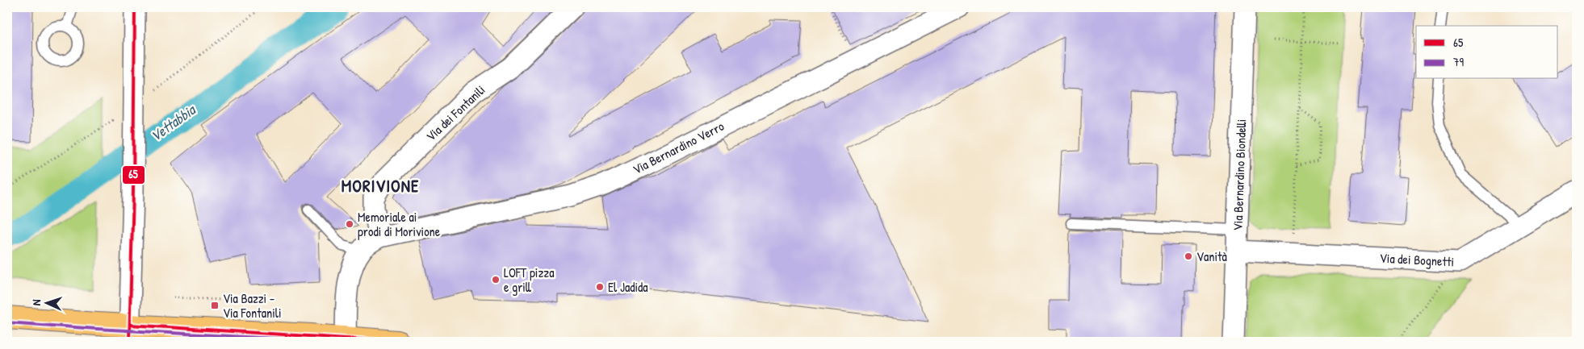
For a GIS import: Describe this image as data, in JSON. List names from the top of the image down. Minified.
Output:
{"streets":{"street":["Via dei Fontanili","Via Bernardino Verro","Via Bernardino Biondelli","Via dei Bognetti"]},"crossings":[["Via dei Fontanili","Via Bernardino Verro"],["Via Bernardino Biondelli","Via dei Bognetti"]],"districts":["MORIVIONE"],"water":["Vettabbia"],"places":{"other":["Memoriale ai prodi di Morivione","Vanità","LOFT pizza e grill","El Jadida"],"transit":["Via Bazzi - Via Fontanili"]},"lines":["transit line 65","transit line 79"],"legend":["65","79"],"north":"left"}
